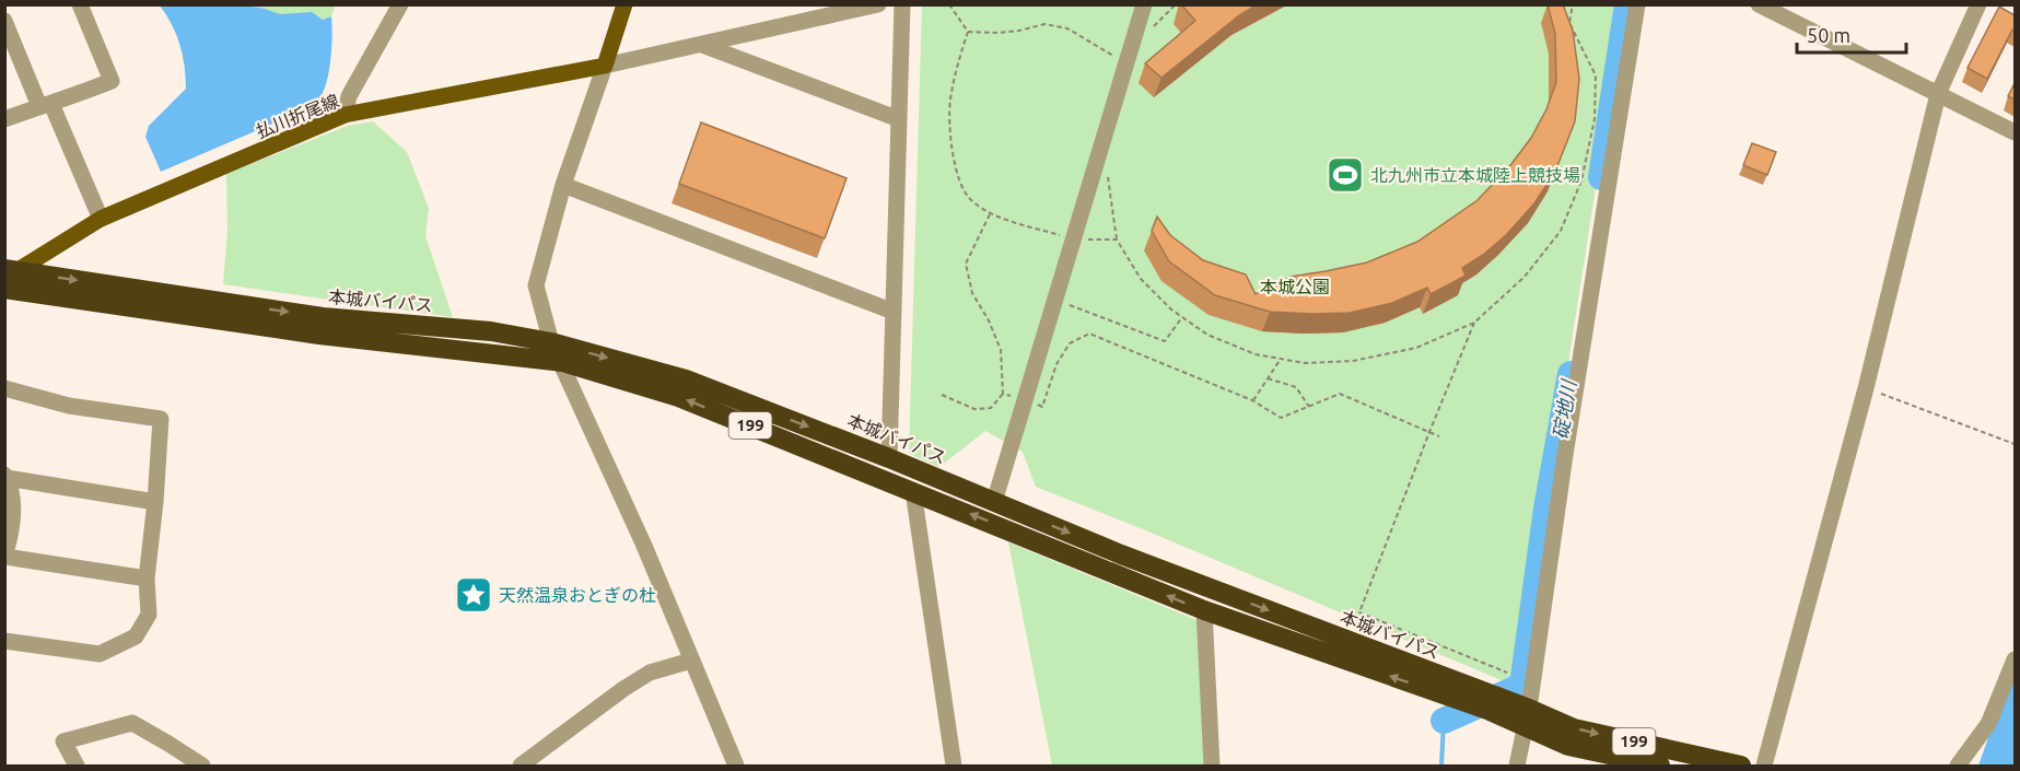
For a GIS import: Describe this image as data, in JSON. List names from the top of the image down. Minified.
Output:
{"streets":{"highway":["本城バイパス","199"],"main road":["払川折尾線"]},"crossings":[["払川折尾線","本城バイパス"]],"water":["碇地川"],"parks":["本城公園"],"places":{"sports":["北九州市立本城陸上競技場"],"place":["天然温泉おとぎの杜"]},"scale_bar":"50 m"}
